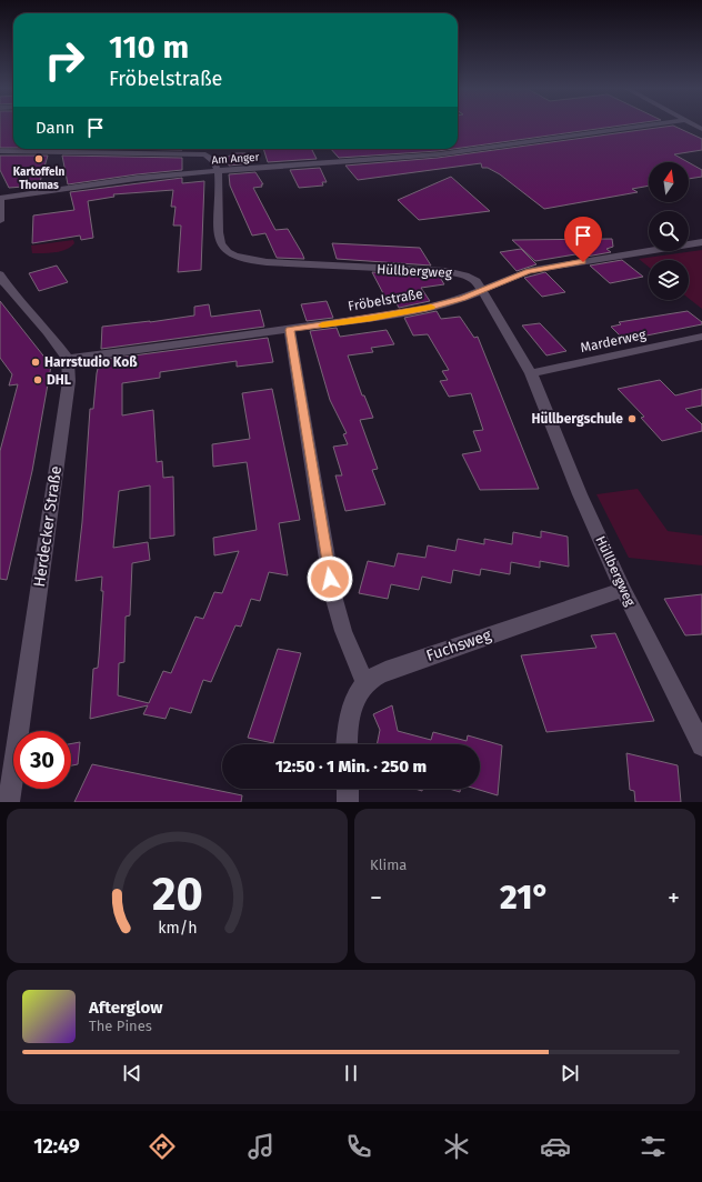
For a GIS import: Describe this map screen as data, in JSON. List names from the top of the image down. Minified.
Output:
{"streets":{"street":["Am Anger","Hüllbergweg","Fröbelstraße","Marderweg","Herdecker Straße","Fuchsweg"]},"crossings":[["Am Anger","Hüllbergweg"],["Hüllbergweg","Fröbelstraße"],["Hüllbergweg","Marderweg"],["Hüllbergweg","Fuchsweg"],["Fröbelstraße","Herdecker Straße"]],"places":["Kartoffeln Thomas","Harrstudio Koß","DHL","Hüllbergschule"],"north":"top","page":{"turn":["110 m","Fröbelstraße"],"then":"Dann","limit":"30","trip":"12:50 · 1 Min. · 250 m","tile":"Klima","heat":["−","21°","+"],"song":["Afterglow","The Pines"],"tabs":"12:49","gauge":["20","km/h"]}}
